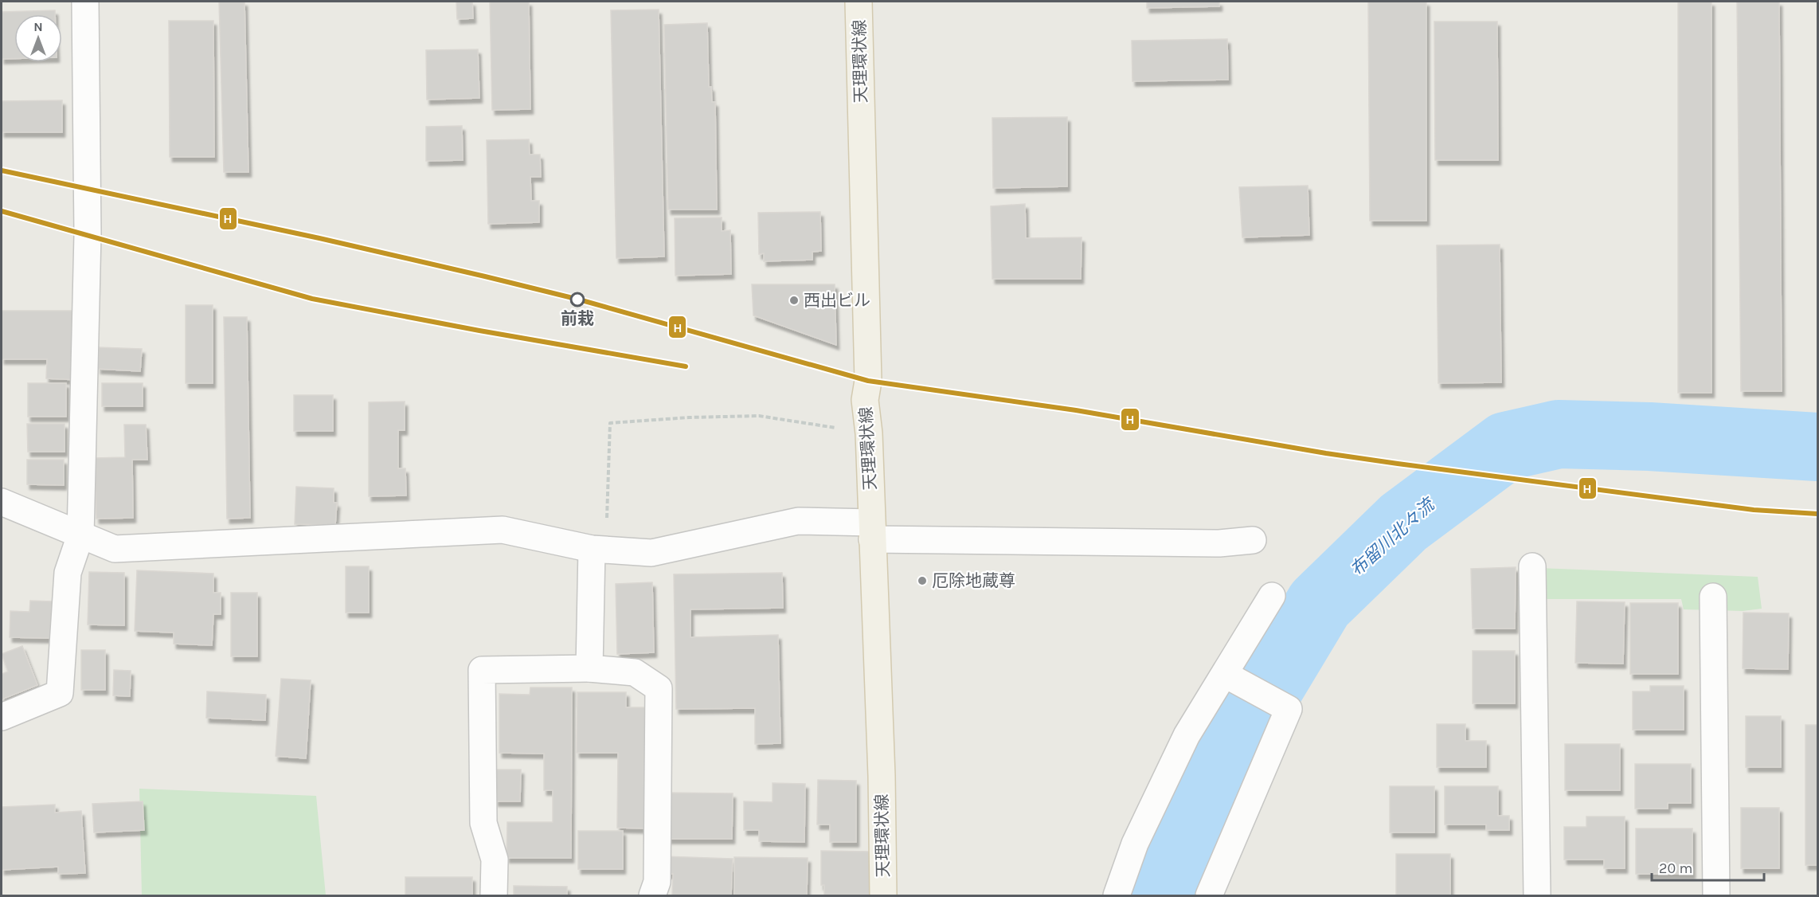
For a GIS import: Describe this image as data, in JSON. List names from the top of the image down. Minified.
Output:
{"streets":{"main road":["天理環状線"]},"water":["布留川北々流"],"places":["前栽","西出ビル","厄除地蔵尊"],"lines":["transit line H"],"scale_bar":"20 m","north":"top"}
